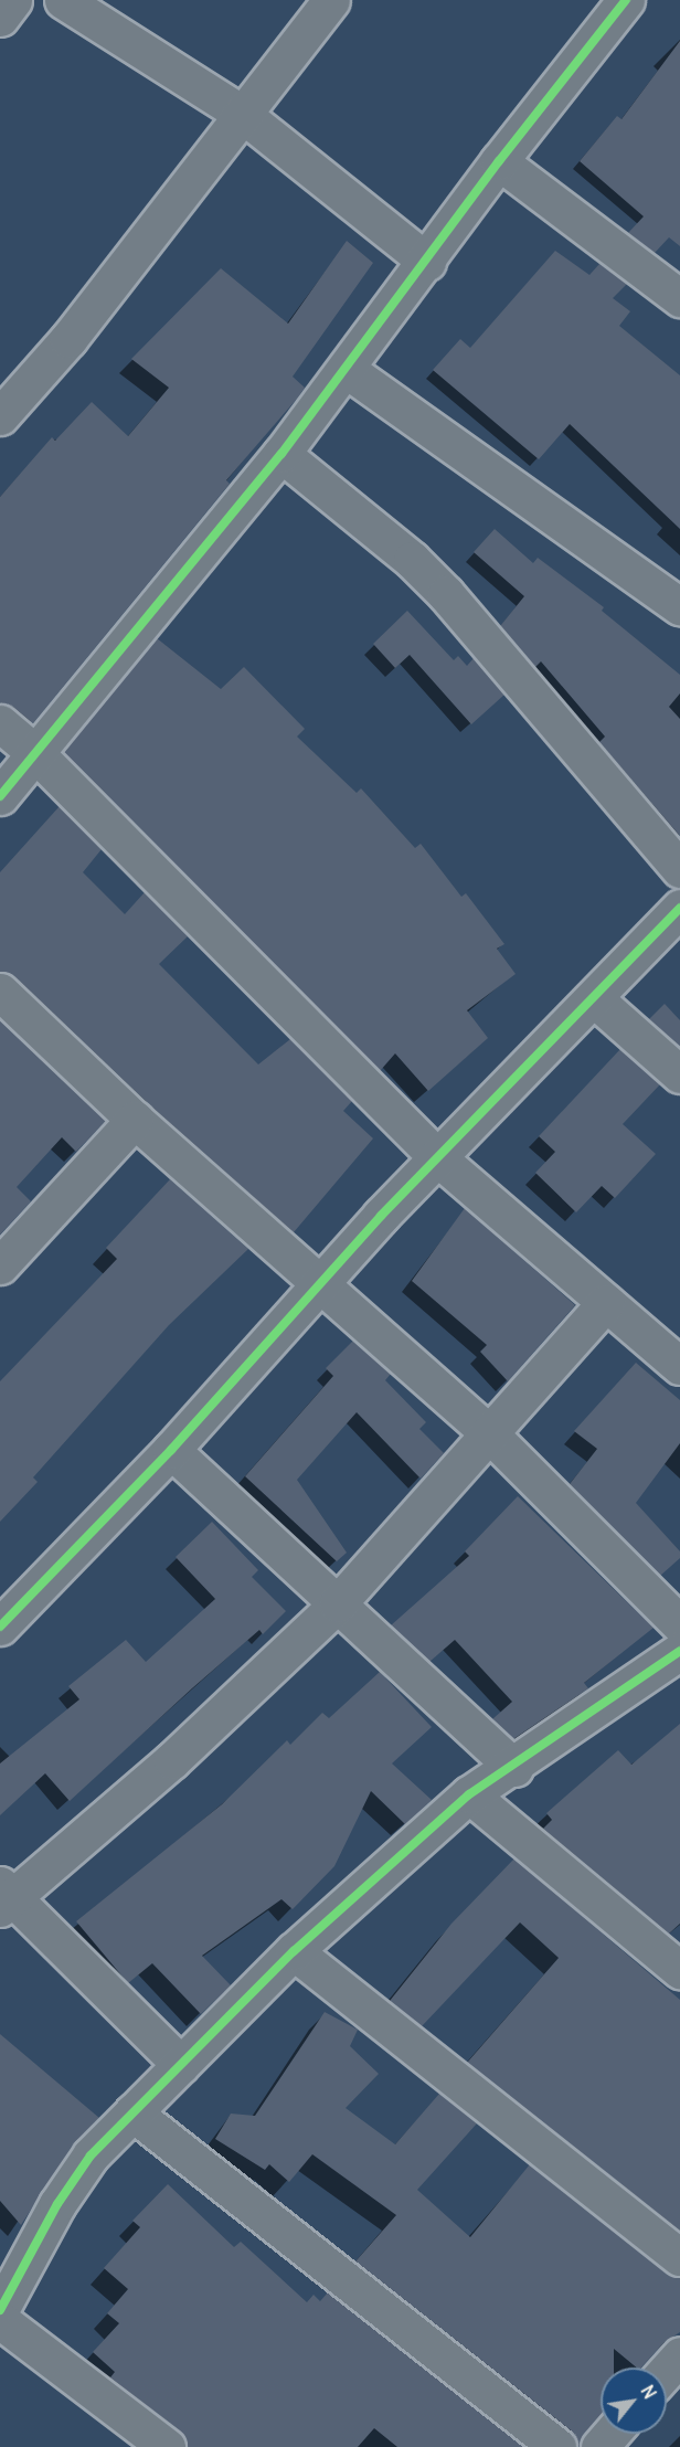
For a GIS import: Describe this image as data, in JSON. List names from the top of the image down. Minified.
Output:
{"north":"top right"}
